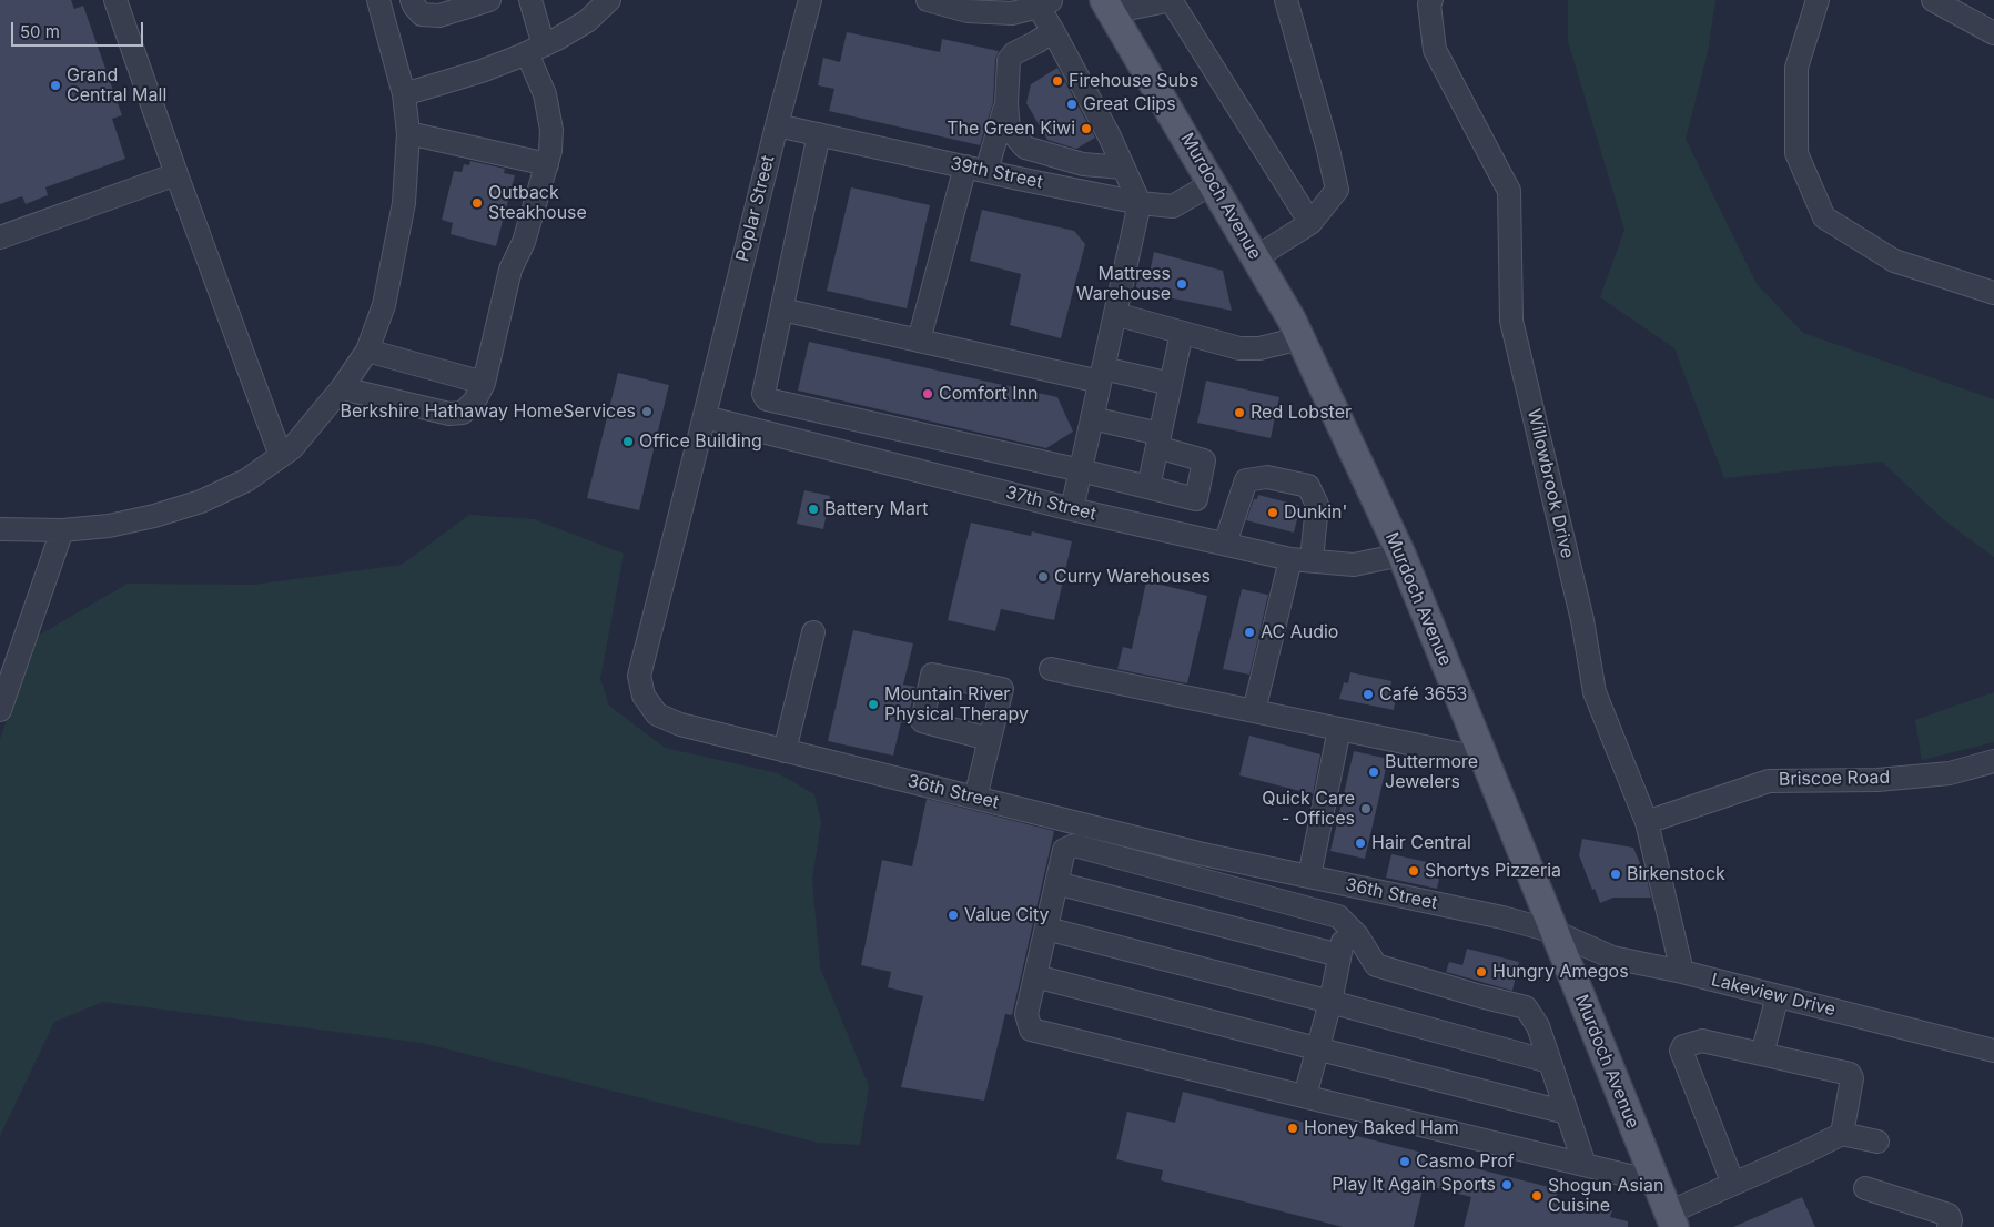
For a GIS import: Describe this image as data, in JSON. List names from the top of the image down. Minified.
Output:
{"streets":{"main road":["Murdoch Avenue"],"street":["39th Street","Poplar Street","Willowbrook Drive","37th Street","Briscoe Road","36th Street","Lakeview Drive"]},"crossings":[["39th Street","Murdoch Avenue"],["39th Street","Poplar Street"],["Murdoch Avenue","37th Street"],["Murdoch Avenue","36th Street"],["Murdoch Avenue","Lakeview Drive"],["Poplar Street","37th Street"],["Poplar Street","36th Street"],["Willowbrook Drive","Briscoe Road"],["Willowbrook Drive","Lakeview Drive"],["37th Street","36th Street"],["36th Street","Lakeview Drive"]],"places":["Firehouse Subs","Grand Central Mall","Great Clips","The Green Kiwi","Outback Steakhouse","Mattress Warehouse","Comfort Inn","Berkshire Hathaway HomeServices","Red Lobster","Office Building","Battery Mart","Dunkin'","Curry Warehouses","AC Audio","Café 3653","Mountain River Physical Therapy","Buttermore Jewelers","Quick Care - Offices","Hair Central","Shortys Pizzeria","Birkenstock","Value City","Hungry Amegos","Honey Baked Ham","Casmo Prof","Play It Again Sports","Shogun Asian Cuisine"],"scale_bar":"50 m"}
